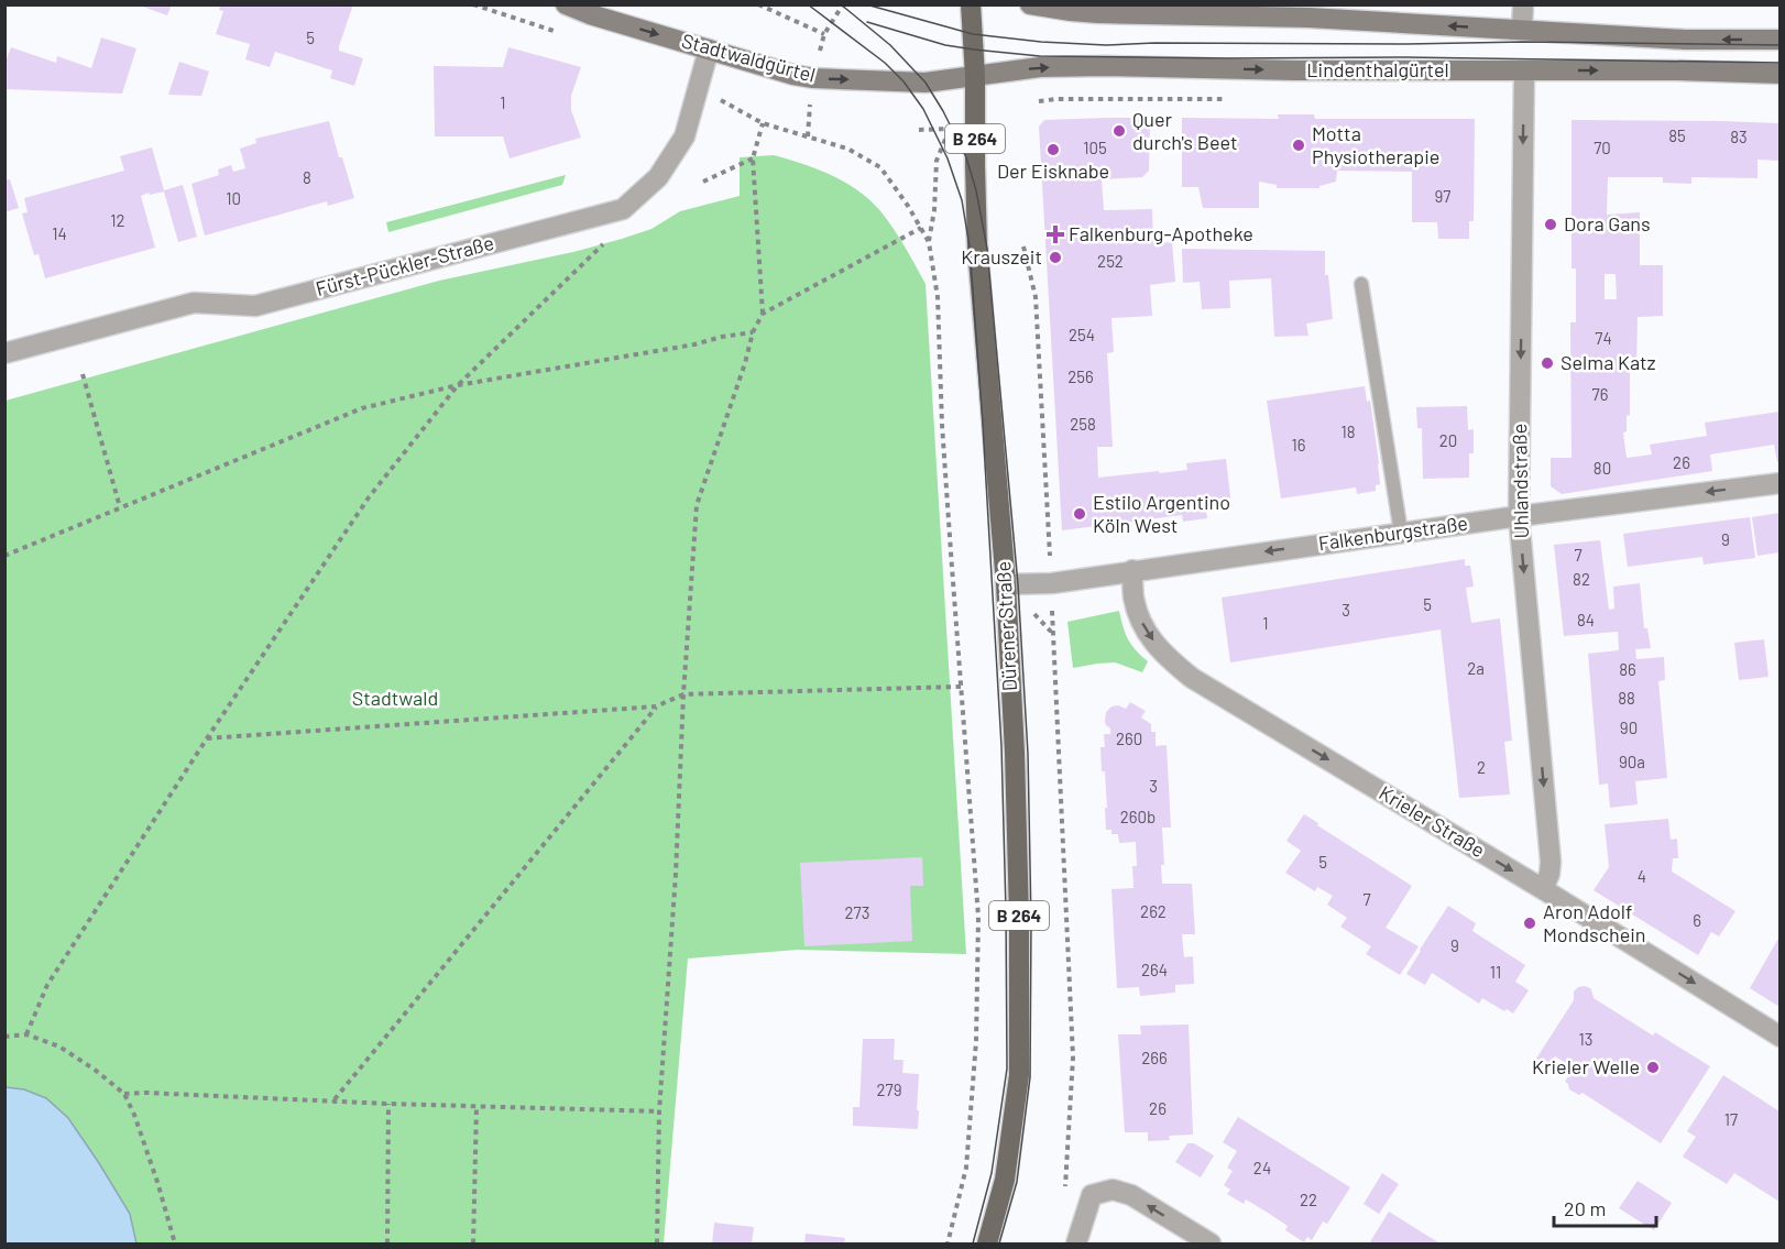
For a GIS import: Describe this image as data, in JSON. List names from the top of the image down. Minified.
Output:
{"streets":{"main road":["Stadtwaldgürtel","Lindenthalgürtel","B 264","Dürener Straße"],"street":["Fürst-Pückler-Straße","Uhlandstraße","Falkenburgstraße","Krieler Straße"]},"crossings":[["Stadtwaldgürtel","Lindenthalgürtel"],["Stadtwaldgürtel","Fürst-Pückler-Straße"],["Stadtwaldgürtel","Dürener Straße"],["Lindenthalgürtel","Uhlandstraße"],["Lindenthalgürtel","Dürener Straße"],["Uhlandstraße","Falkenburgstraße"],["Uhlandstraße","Krieler Straße"],["Falkenburgstraße","Dürener Straße"],["Falkenburgstraße","Krieler Straße"]],"one_way":["Stadtwaldgürtel","Uhlandstraße","Falkenburgstraße","Krieler Straße"],"parks":["Stadtwald"],"places":{"other":["Quer durch's Beet","Motta Physiotherapie","Der Eisknabe","Dora Gans","Krauszeit","Selma Katz","Estilo Argentino Köln West","Aron Adolf Mondschein","Krieler Welle"],"health":["Falkenburg-Apotheke"]},"house_numbers":["5","1","85","83","105","70","8","97","10","12","14","252","254","74","256","76","258","18","20","16","26","80","9","7","82","5","3","84","1","2a","86","88","90","260","90a","2","3","260b","5","4","7","262","273","6","9","264","11","13","266","279","26","17","24","22"],"scale_bar":"20 m"}
